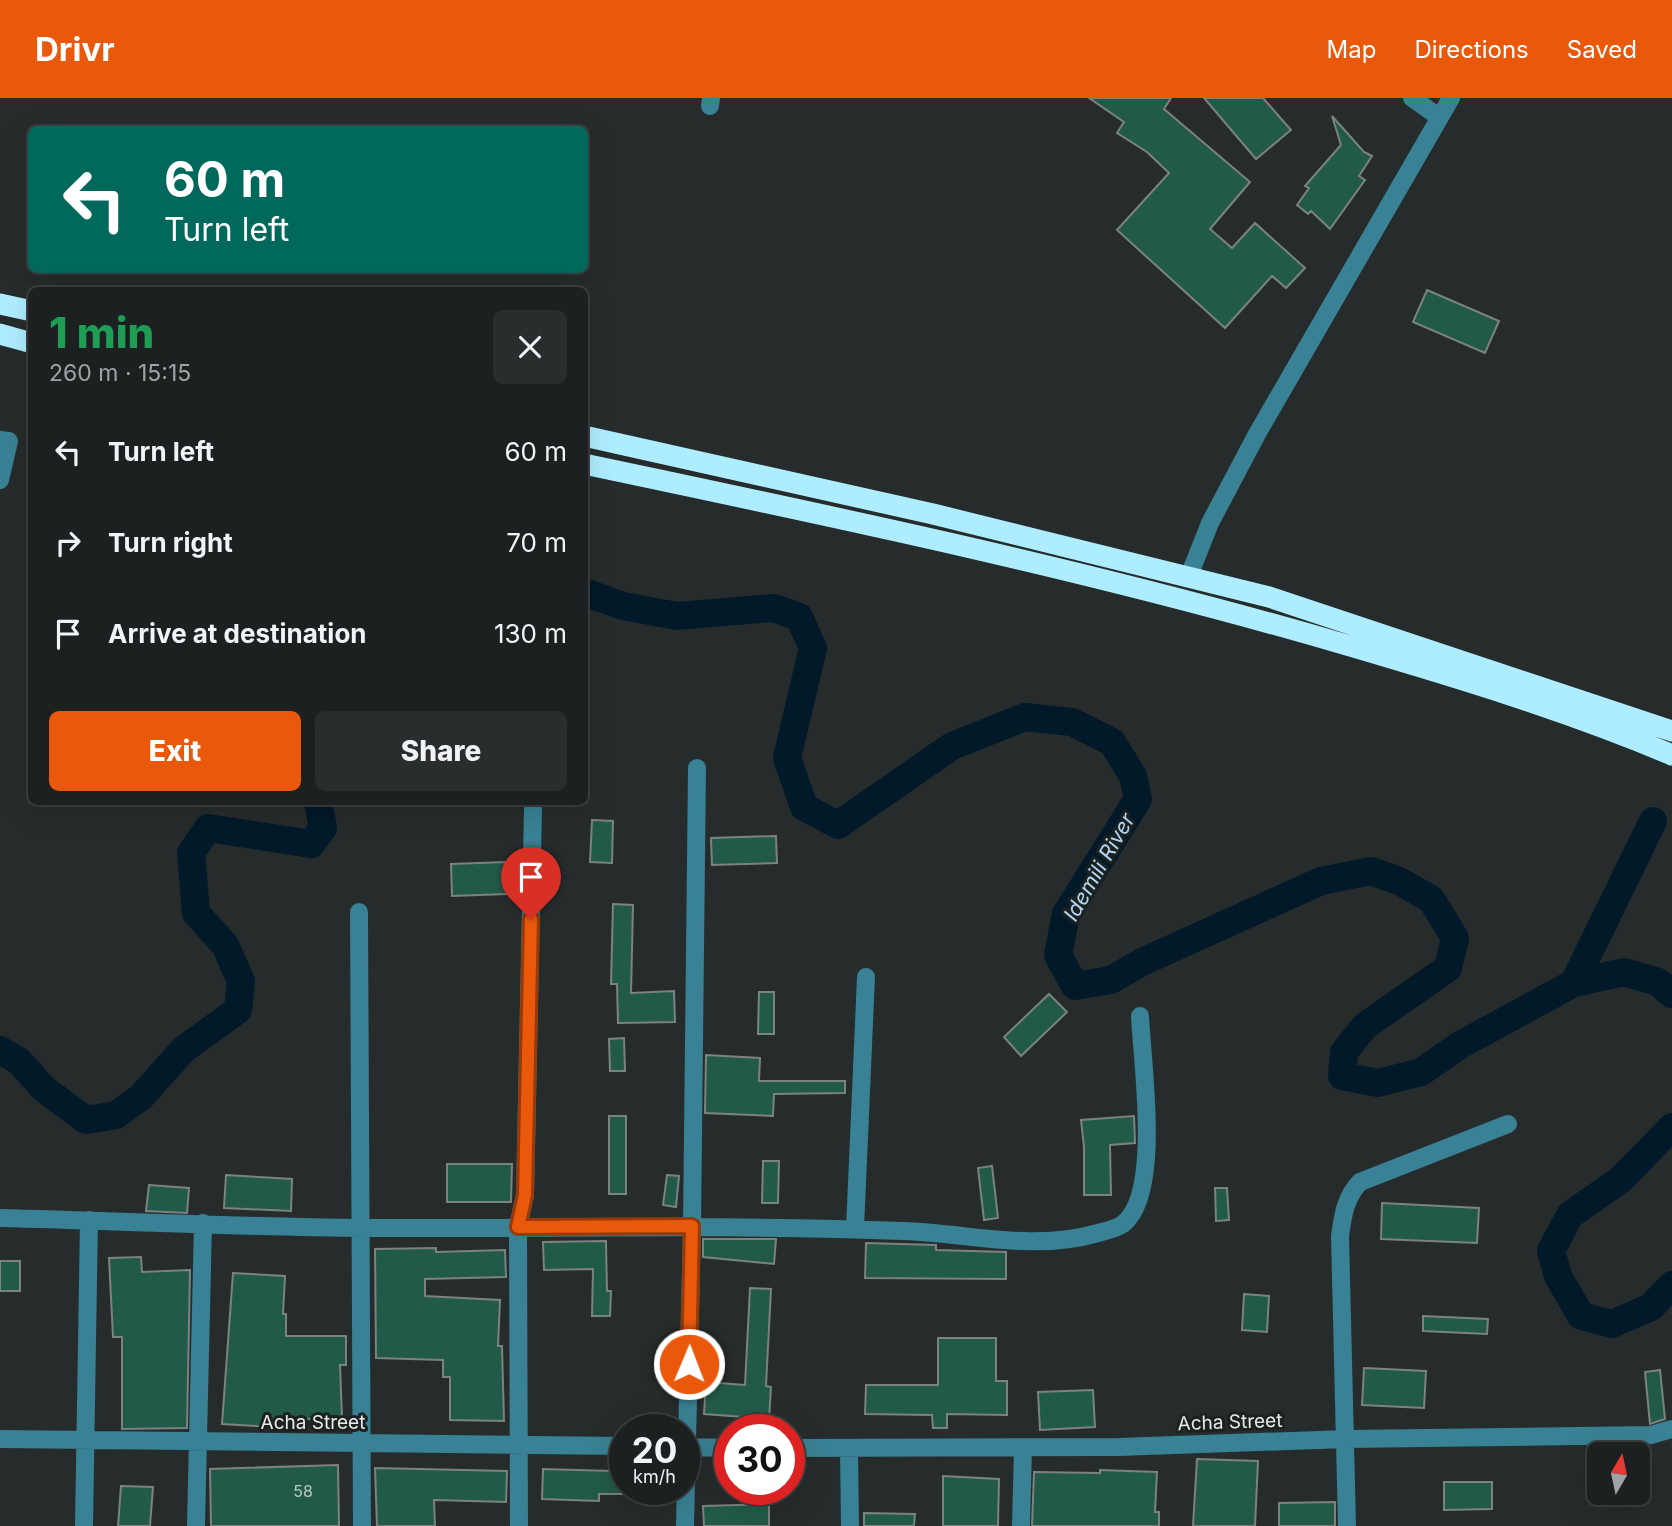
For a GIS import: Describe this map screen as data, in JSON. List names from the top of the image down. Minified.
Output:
{"streets":{"street":["Acha Street"]},"water":["Idemili River"],"house_numbers":["58"],"north":"top","page":{"header":"Drivr","nav":["Map","Directions","Saved"],"turn":["60 m","Turn left"],"heading":["1 min","260 m · 15:15"],"list":[{"name":"Turn left","value":"60 m"},{"name":"Turn right","value":"70 m"},{"name":"Arrive at destination","value":"130 m"}],"buttons":["Exit","Share"],"speed":"20 km/h","limit":"30"}}
